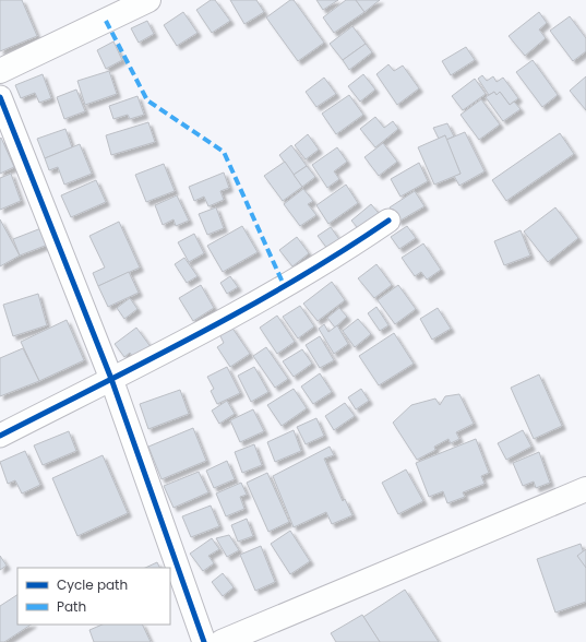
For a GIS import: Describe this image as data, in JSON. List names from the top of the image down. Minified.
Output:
{"legend":["Cycle path","Path"]}
